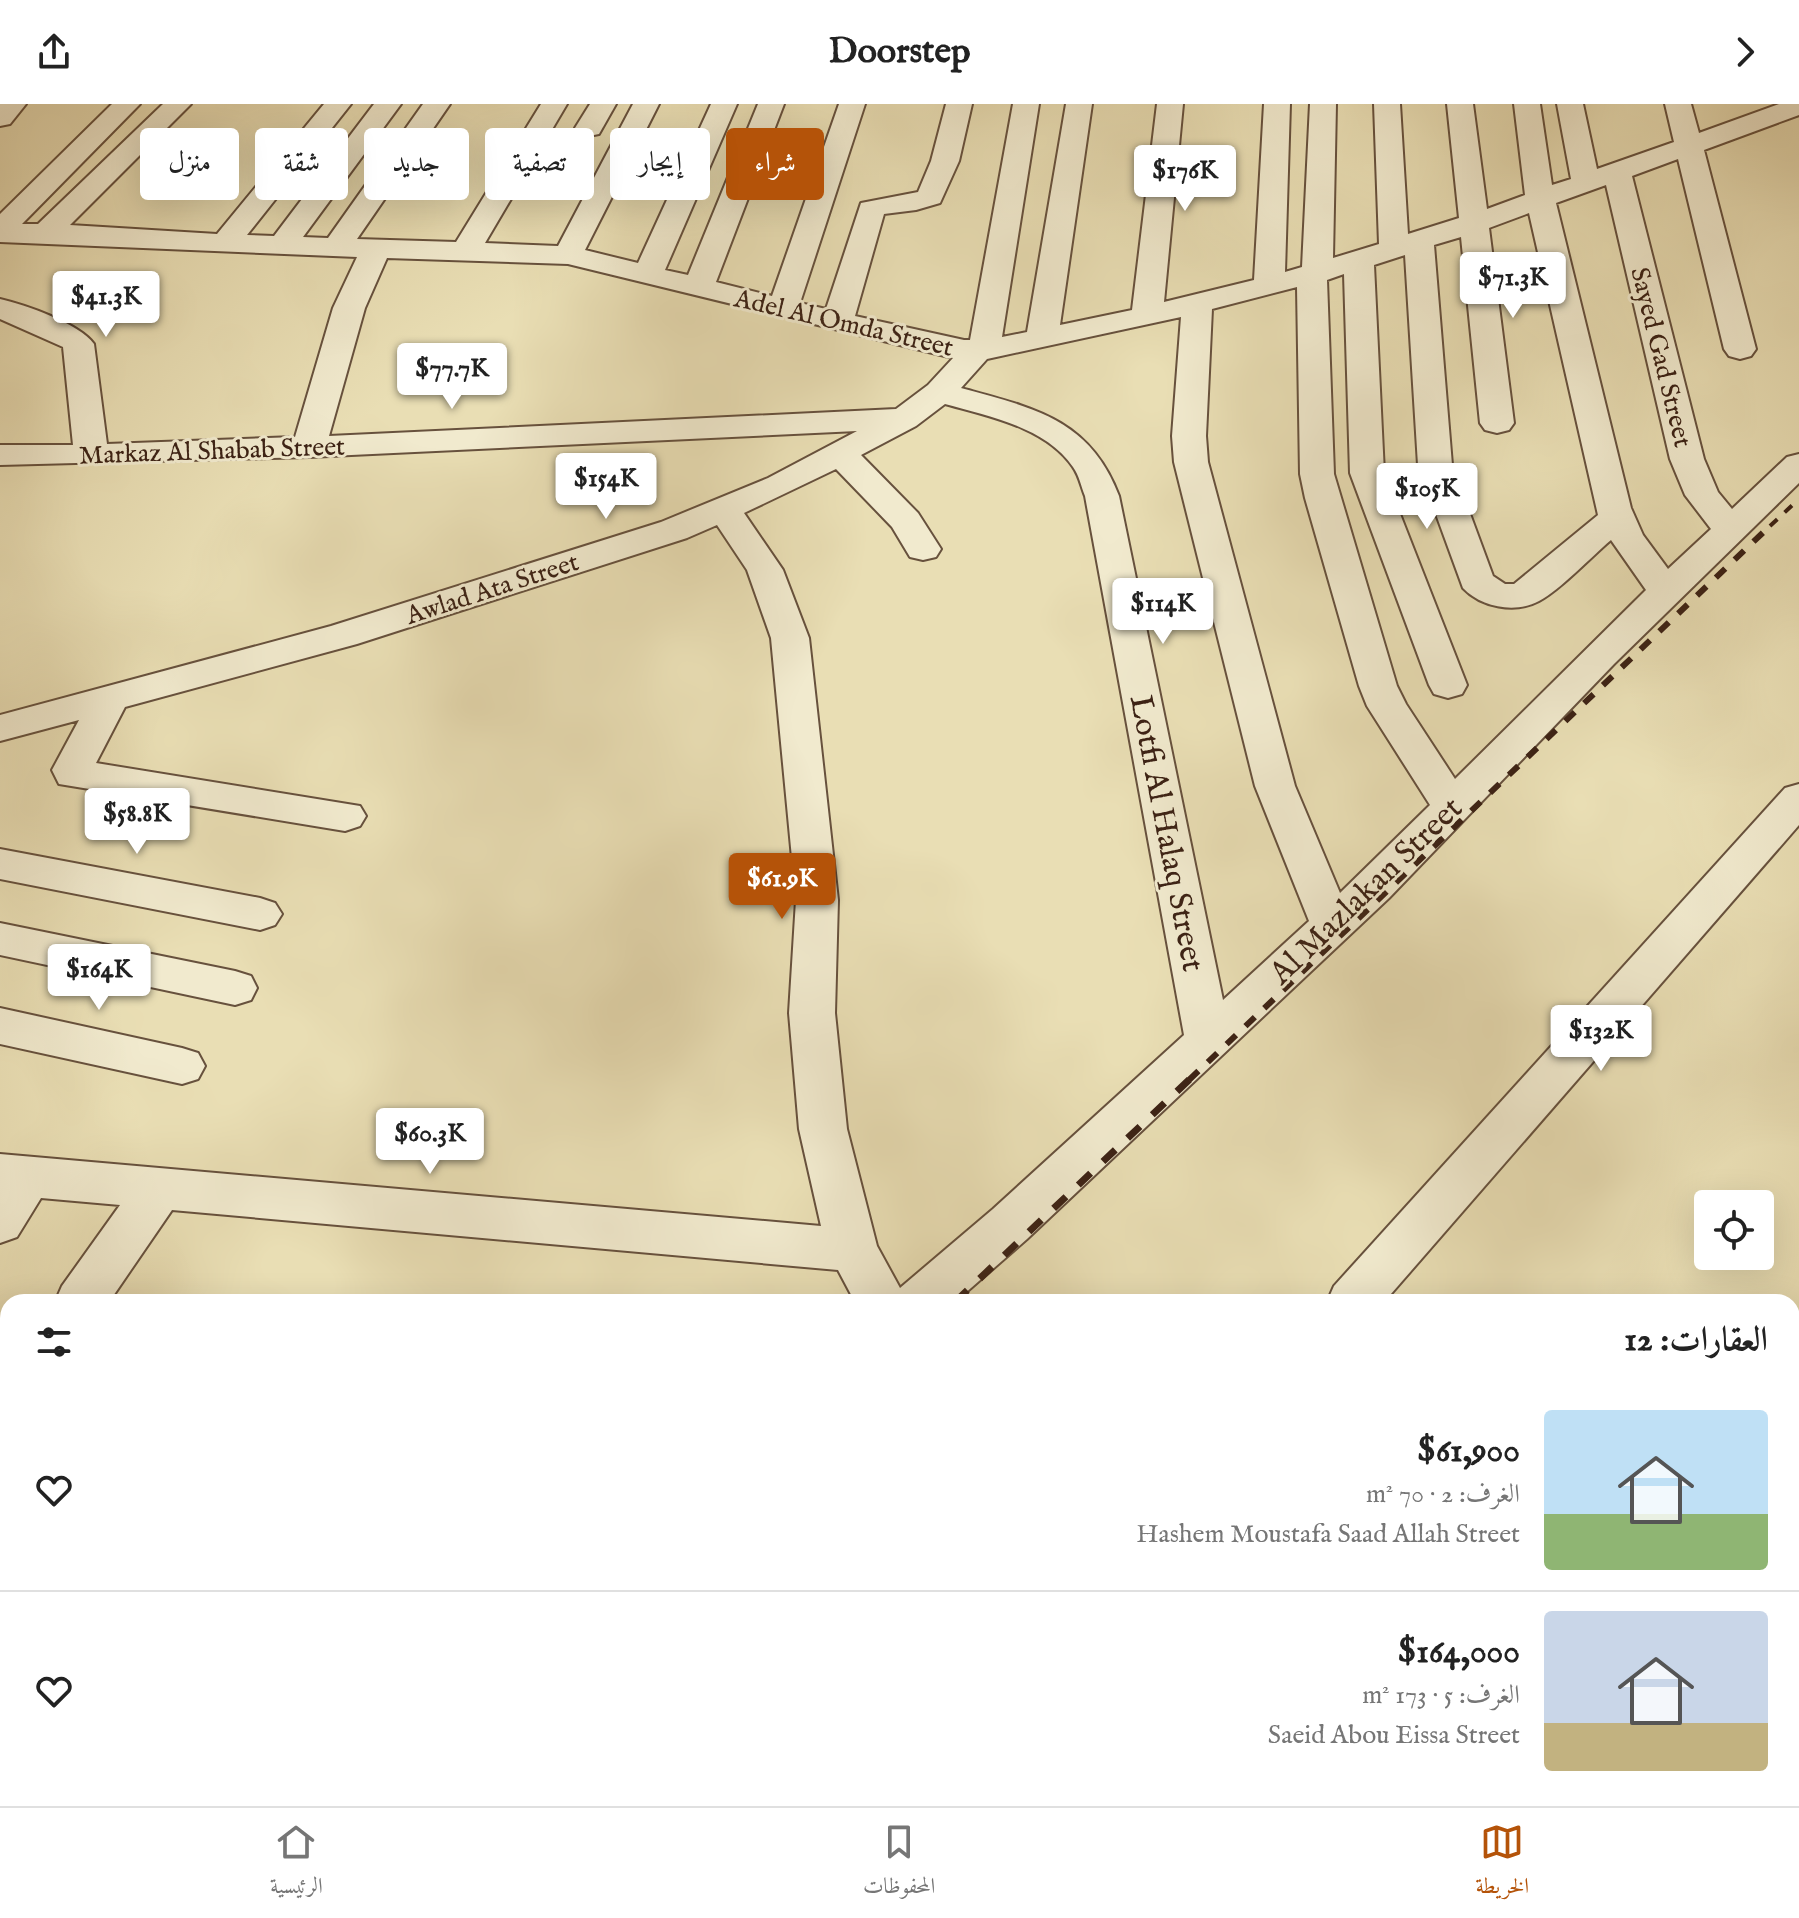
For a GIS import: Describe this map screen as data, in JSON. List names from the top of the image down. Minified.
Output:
{"streets":{"street":["Adel Al Omda Street","Sayed Gad Street","Markaz Al Shabab Street","Awlad Ata Street","Lotfi Al Halaq Street","Al Mazlakan Street"]},"crossings":[["Adel Al Omda Street","Sayed Gad Street"],["Adel Al Omda Street","Awlad Ata Street"],["Sayed Gad Street","Al Mazlakan Street"],["Markaz Al Shabab Street","Awlad Ata Street"],["Awlad Ata Street","Lotfi Al Halaq Street"],["Lotfi Al Halaq Street","Al Mazlakan Street"]],"page":{"header":"Doorstep","chip":["شراء","إيجار","تصفية","جديد","شقة","منزل"],"price":["$176K","$71.3K","$41.3K","$77.7K","$154K","$105K","$114K","$58.8K","$61.9K","$164K","$132K","$60.3K"],"heading":"العقارات: 12","list":[{"name":"$61,900","note":"الغرف: 2 · 70 m² · Hashem Moustafa Saad Allah Street"},{"name":"$164,000","note":"الغرف: 5 · 173 m² · Saeid Abou Eissa Street"}],"tabs":["الخريطة","المحفوظات","الرئيسية"]}}
